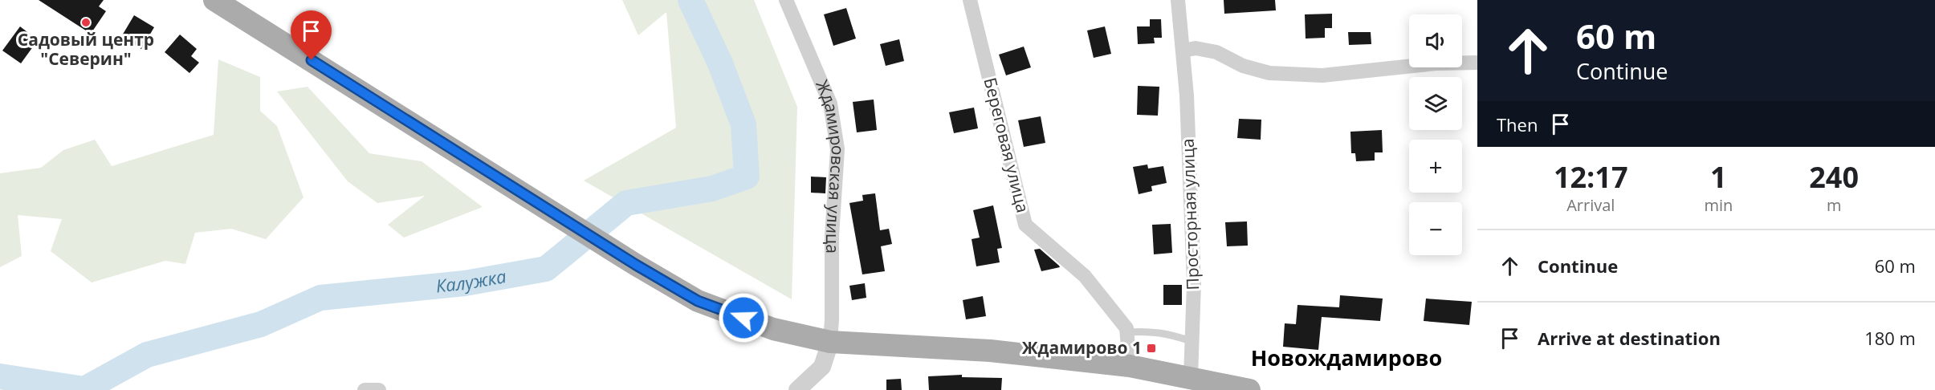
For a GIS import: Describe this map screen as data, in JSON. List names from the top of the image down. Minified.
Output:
{"streets":{"street":["Береговая улица","Ждамировская улица","Просторная улица"]},"districts":["Новождамирово"],"water":["Калужка"],"places":{"other":["Садовый центр \"Северин\""],"transit":["Ждамирово 1"]},"page":{"turn":["60 m","Continue"],"map_buttons":["+","−"],"then":"Then","eta":["12:17","Arrival","1","min","240","m"],"list":[{"name":"Continue","value":"60 m"},{"name":"Arrive at destination","value":"180 m"}]}}
